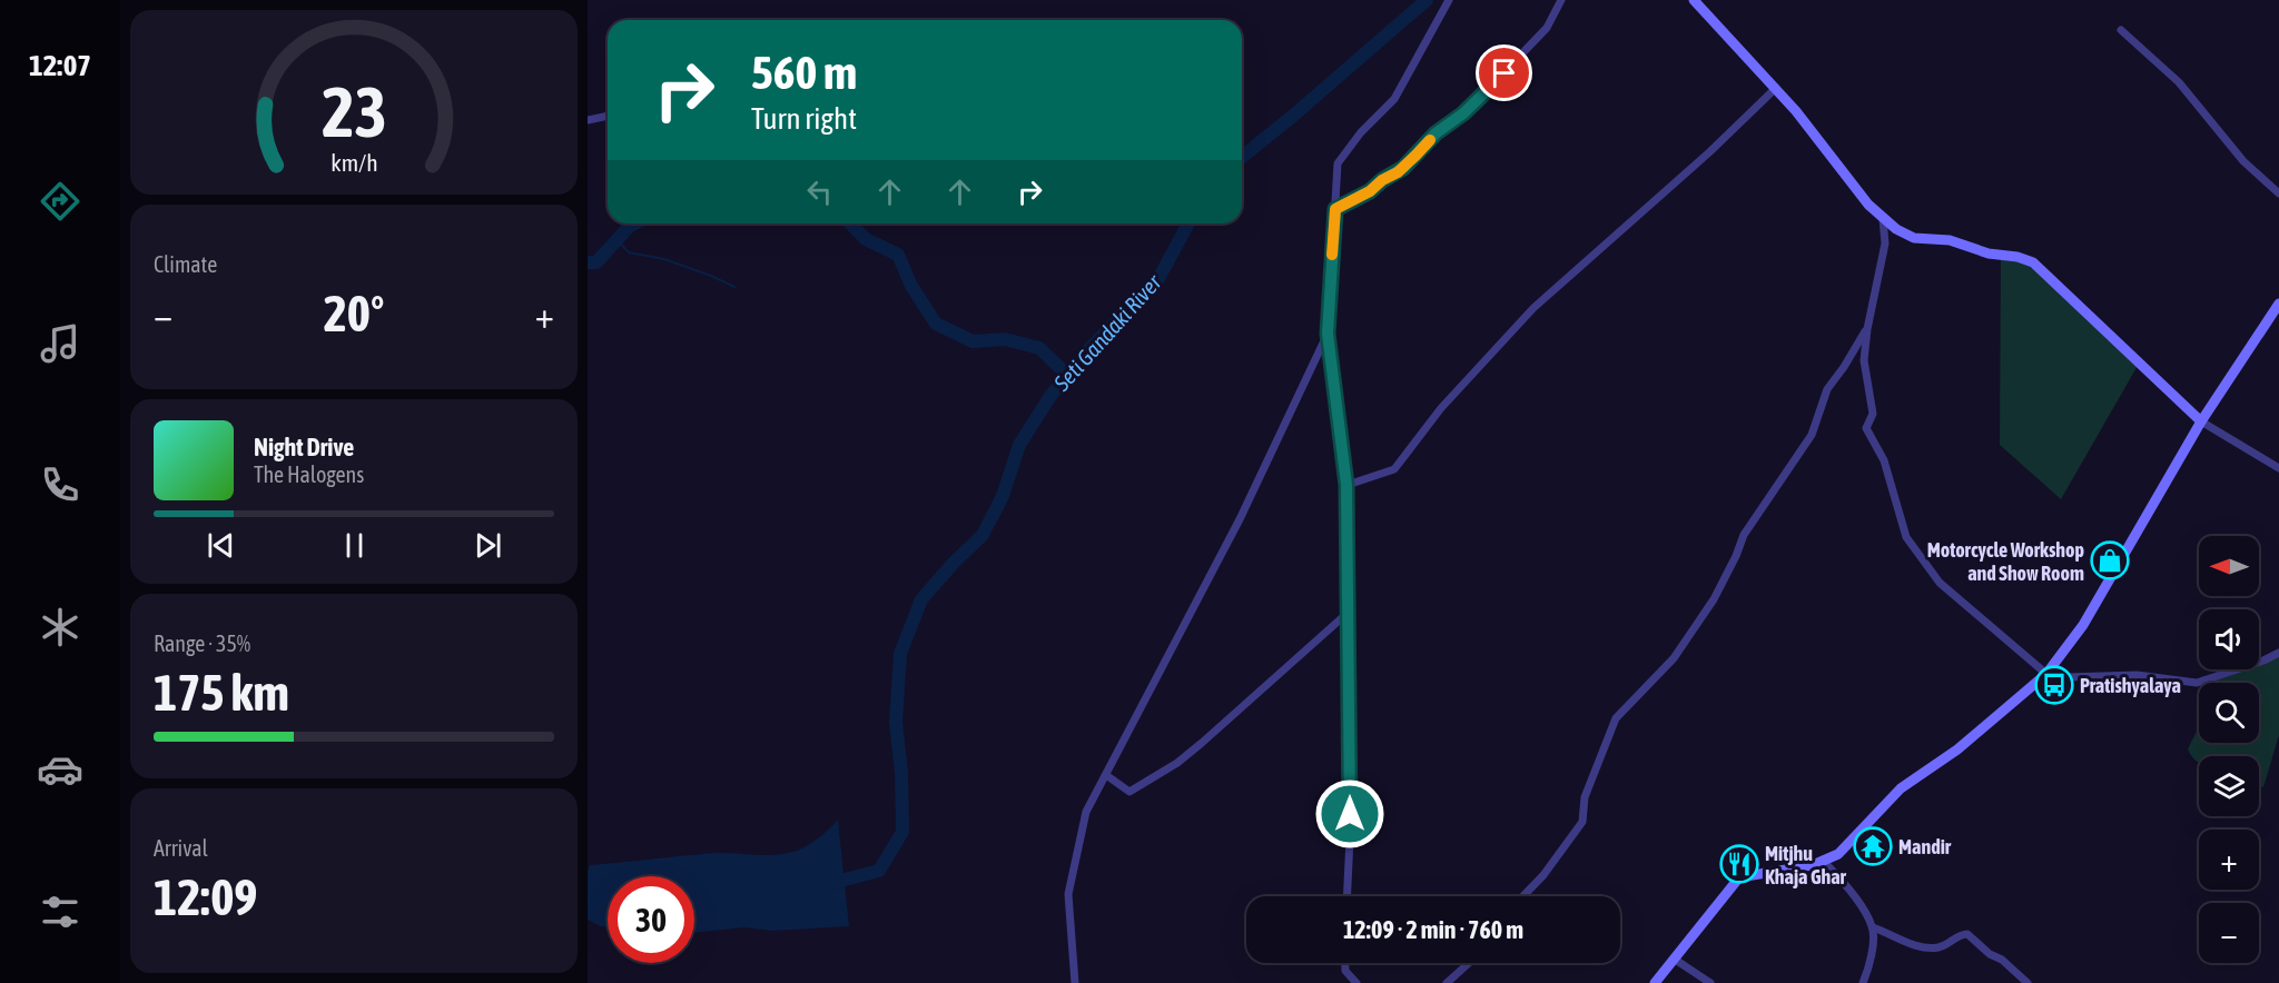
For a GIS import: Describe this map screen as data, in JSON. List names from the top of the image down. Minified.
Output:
{"water":["Seti Gandaki River"],"places":{"shop":["Motorcycle Workshop and Show Room"],"bus stop":["Pratishyalaya"],"temple":["Mandir"],"restaurant":["Mitjhu Khaja Ghar"]},"north":"left","page":{"tabs":"12:07","turn":["560 m","Turn right"],"tile":["Climate",["Range · 35%","175 km"],["Arrival","12:09"]],"heat":["−","20°","+"],"song":["Night Drive","The Halogens"],"map_buttons":["+","−"],"limit":"30","trip":"12:09 · 2 min · 760 m","gauge":["23","km/h"]}}
